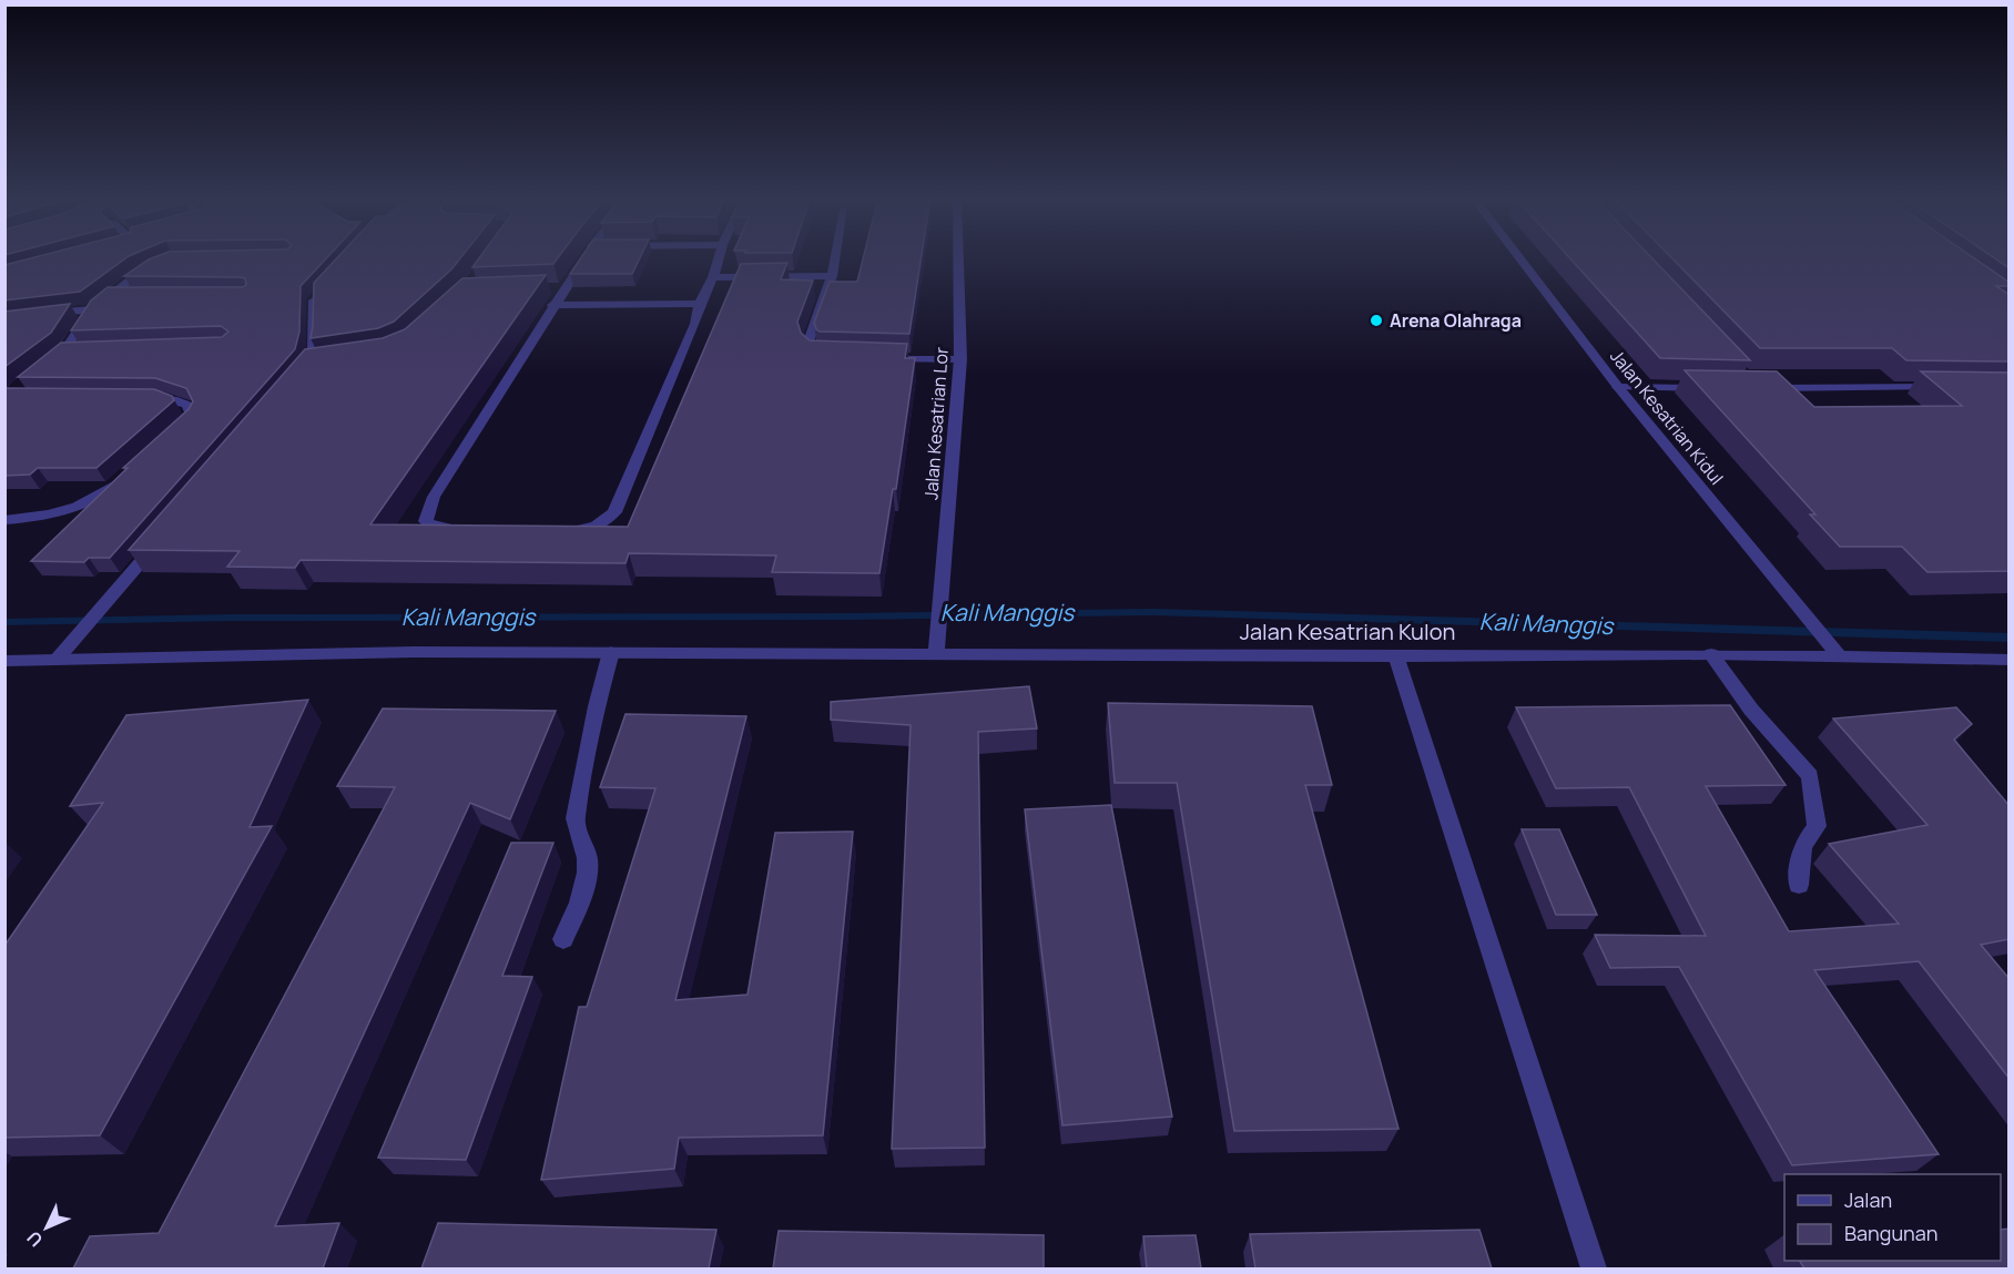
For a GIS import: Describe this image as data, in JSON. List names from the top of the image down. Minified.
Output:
{"streets":{"street":["Jalan Kesatrian Kidul","Jalan Kesatrian Lor","Jalan Kesatrian Kulon"]},"crossings":[["Jalan Kesatrian Kidul","Jalan Kesatrian Kulon"],["Jalan Kesatrian Lor","Jalan Kesatrian Kulon"]],"water":["Kali Manggis"],"places":["Arena Olahraga"],"legend":["Jalan","Bangunan"],"north":"bottom left"}
